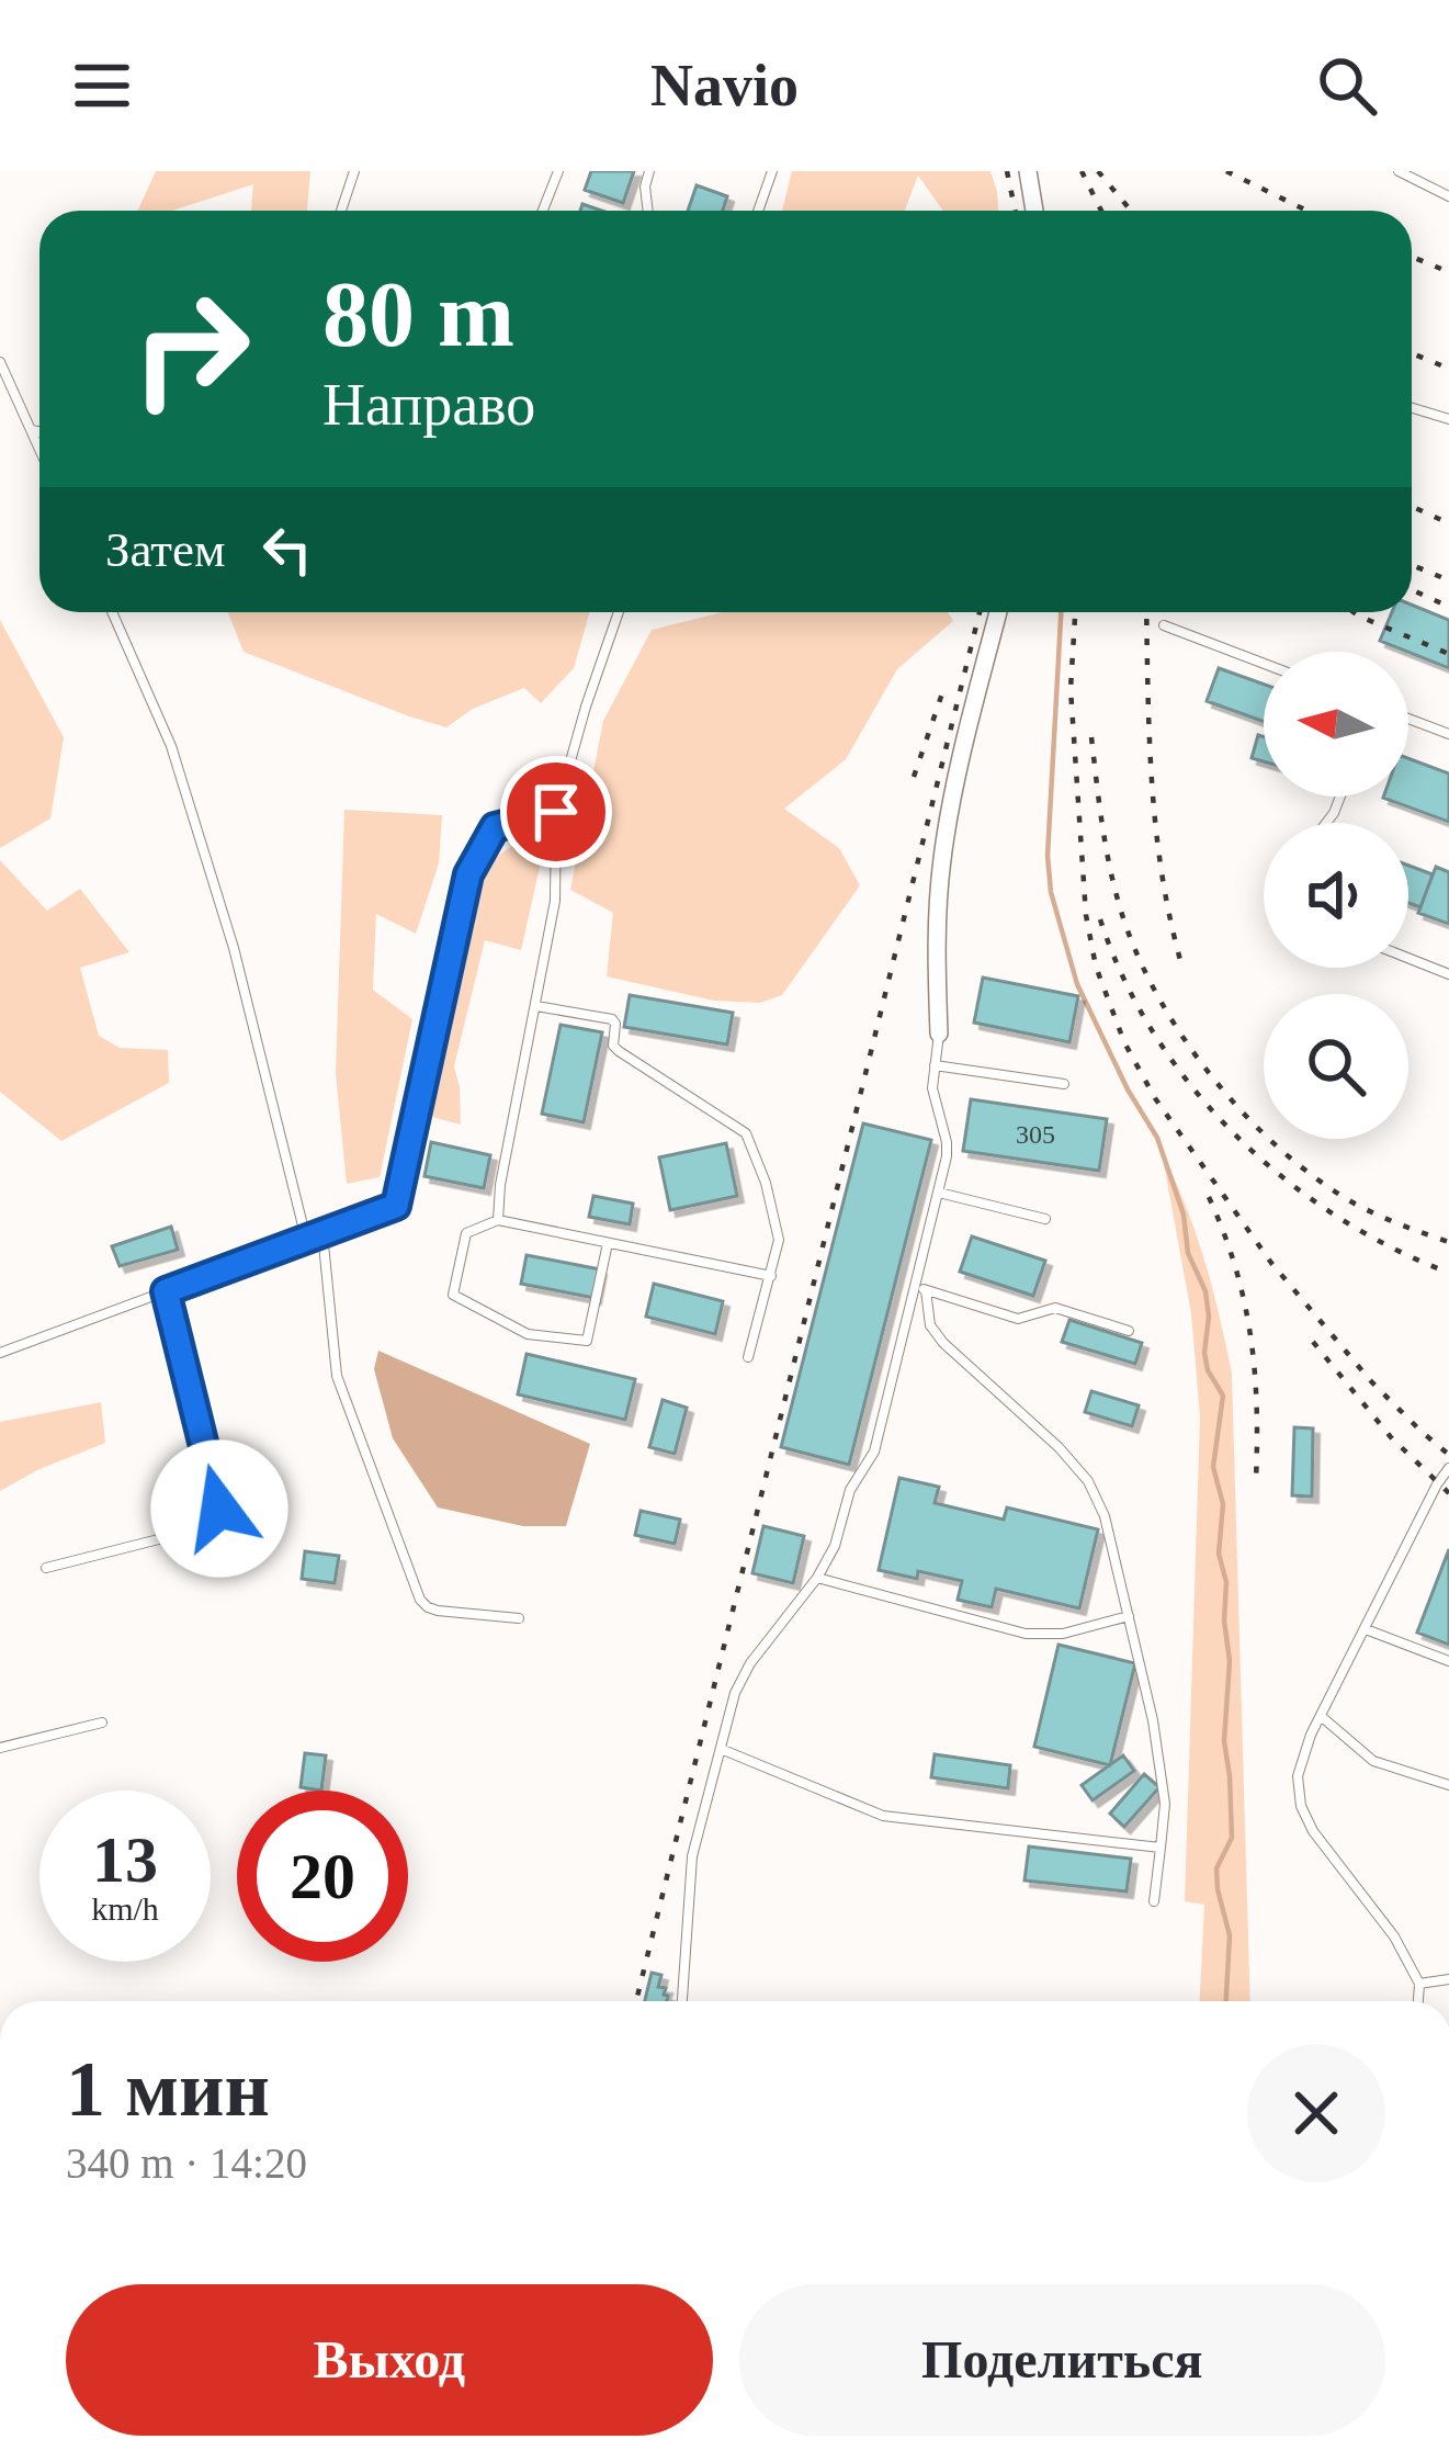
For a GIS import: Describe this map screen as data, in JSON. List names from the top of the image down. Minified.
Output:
{"house_numbers":["305"],"north":"left","page":{"header":"Navio","turn":["80 m","Направо"],"then":"Затем","speed":"13 km/h","limit":"20","heading":["1 мин","340 m · 14:20"],"buttons":["Выход","Поделиться"]}}
